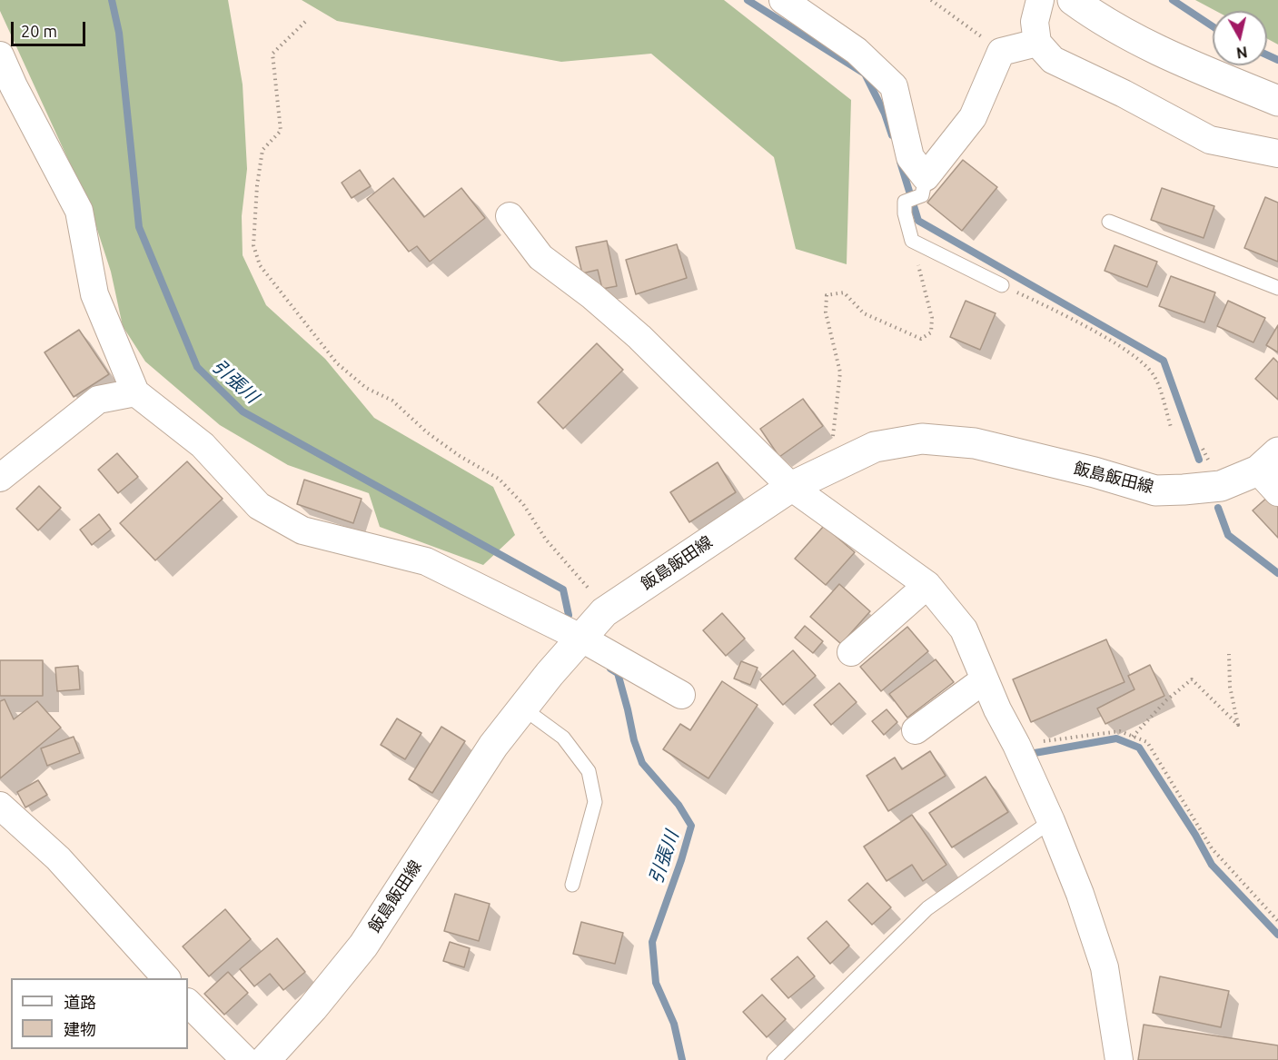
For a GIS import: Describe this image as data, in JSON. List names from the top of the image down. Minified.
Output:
{"streets":{"main road":["飯島飯田線"]},"water":["引張川"],"legend":["道路","建物"],"scale_bar":"20 m","north":"bottom"}
